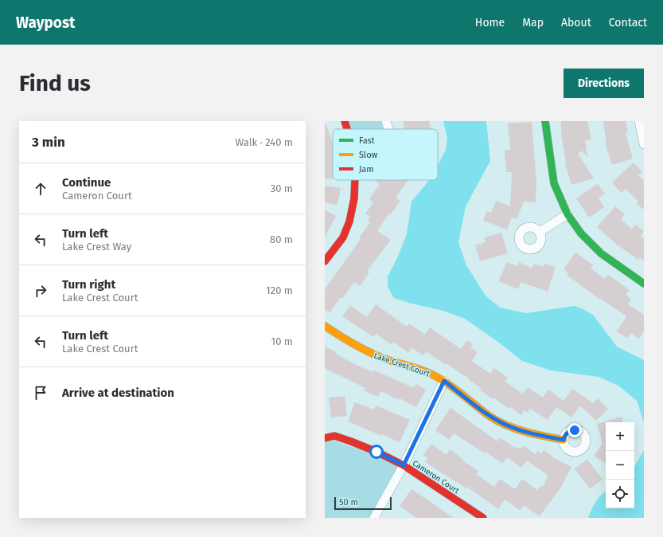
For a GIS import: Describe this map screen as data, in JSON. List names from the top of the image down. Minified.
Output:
{"streets":{"street":["Lake Crest Court","Cameron Court"]},"legend":["Fast","Slow","Jam"],"scale_bar":"50 m","page":{"header":"Waypost","nav":["Home","Map","About","Contact"],"buttons":"Directions","title":"Find us","heading":["3 min","Walk · 240 m"],"list":[["Continue","Cameron Court","30 m"],["Turn left","Lake Crest Way","80 m"],["Turn right","Lake Crest Court","120 m"],["Turn left","Lake Crest Court","10 m"],"Arrive at destination"],"map_buttons":["+","−"],"scale":"50 m"}}
